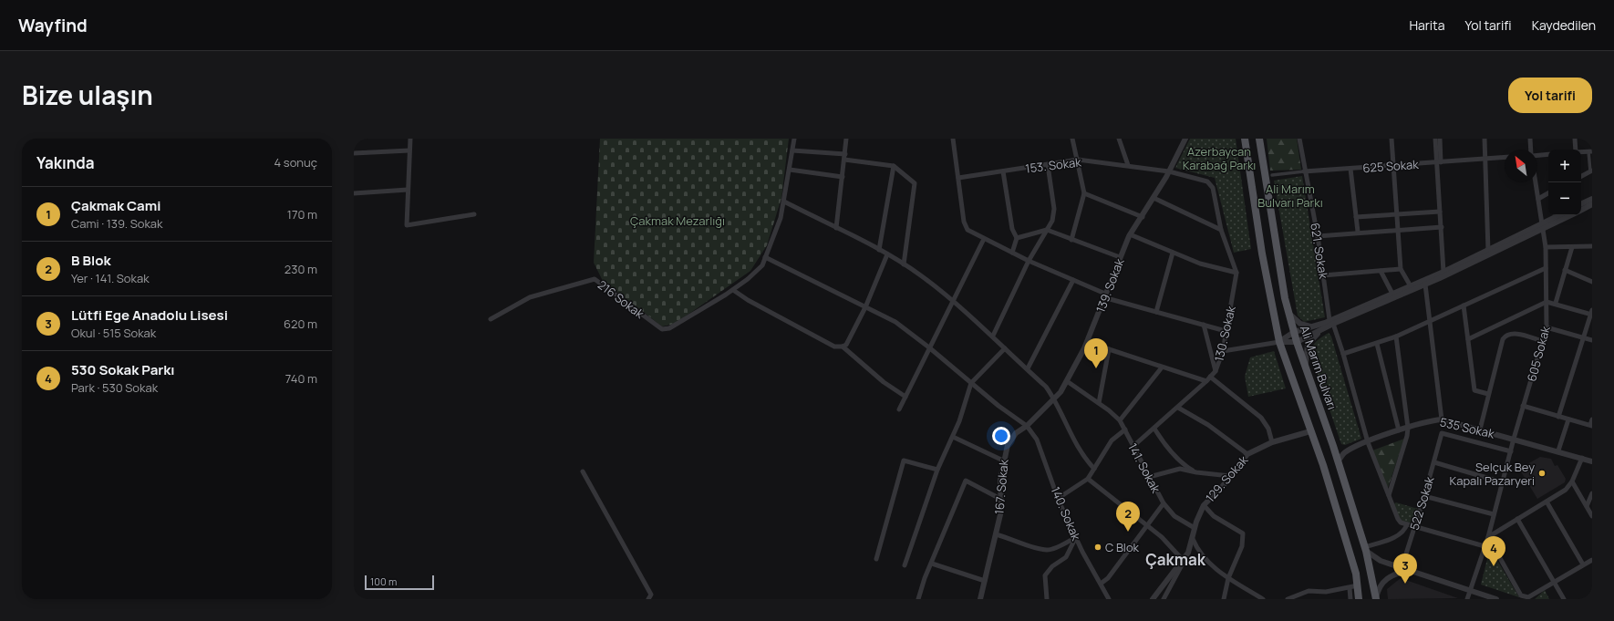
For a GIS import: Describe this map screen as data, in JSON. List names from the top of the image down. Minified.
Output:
{"streets":{"main road":["Ali Marım Bulvarı"],"street":["153. Sokak","625 Sokak","621. Sokak","139. Sokak","216 Sokak","130. Sokak","605 Sokak","535 Sokak","141. Sokak","129. Sokak","167. Sokak","522 Sokak","140. Sokak"]},"crossings":[["153. Sokak","139. Sokak"],["625 Sokak","621. Sokak"],["621. Sokak","535 Sokak"],["139. Sokak","141. Sokak"],["139. Sokak","167. Sokak"],["139. Sokak","140. Sokak"],["130. Sokak","141. Sokak"],["605 Sokak","535 Sokak"],["605 Sokak","522 Sokak"],["141. Sokak","140. Sokak"],["167. Sokak","140. Sokak"]],"districts":["Çakmak"],"parks":["Azerbaycan Karabağ Parkı","Ali Marım Bulvarı Parkı","Çakmak Mezarlığı"],"places":["Selçuk Bey Kapalı Pazaryeri","C Blok"],"scale_bar":"100 m","north":"top left","page":{"header":"Wayfind","nav":["Harita","Yol tarifi","Kaydedilen"],"title":"Bize ulaşın","buttons":"Yol tarifi","heading":["Yakında","4 sonuç"],"map_buttons":["+","−"],"list":[{"mark":"1","name":"Çakmak Cami","note":"Cami · 139. Sokak","value":"170 m"},{"mark":"2","name":"B Blok","note":"Yer · 141. Sokak","value":"230 m"},{"mark":"3","name":"Lütfi Ege Anadolu Lisesi","note":"Okul · 515 Sokak","value":"620 m"},{"mark":"4","name":"530 Sokak Parkı","note":"Park · 530 Sokak","value":"740 m"}],"pins":["1","2","4","3"],"scale":"100 m"}}
